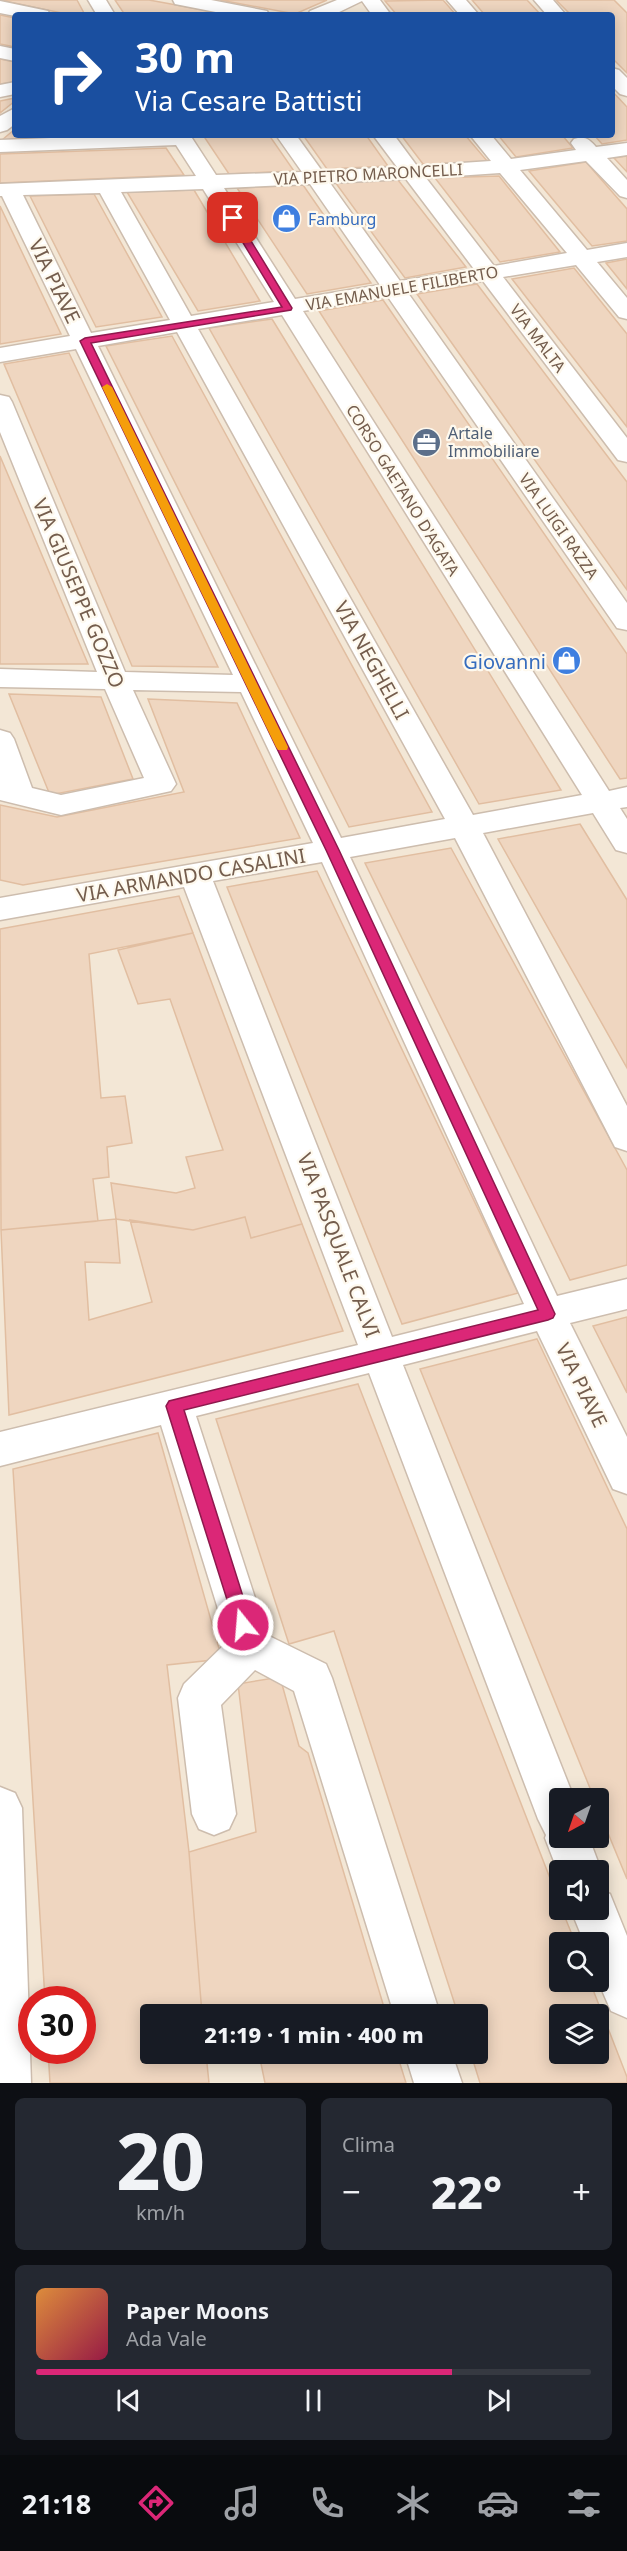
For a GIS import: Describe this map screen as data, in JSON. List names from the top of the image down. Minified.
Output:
{"streets":{"street":["VIA PIETRO MARONCELLI","VIA PIAVE","VIA EMANUELE FILIBERTO","VIA MALTA","CORSO GAETANO D'AGATA","VIA LUIGI RAZZA","VIA GIUSEPPE GOZZO","VIA NEGHELLI","VIA ARMANDO CASALINI","VIA PASQUALE CALVI"]},"crossings":[["VIA PIETRO MARONCELLI","VIA PIAVE"],["VIA PIETRO MARONCELLI","VIA MALTA"],["VIA PIETRO MARONCELLI","CORSO GAETANO D'AGATA"],["VIA PIETRO MARONCELLI","VIA LUIGI RAZZA"],["VIA PIETRO MARONCELLI","VIA NEGHELLI"],["VIA PIAVE","VIA EMANUELE FILIBERTO"],["VIA PIAVE","VIA ARMANDO CASALINI"],["VIA EMANUELE FILIBERTO","VIA MALTA"],["VIA EMANUELE FILIBERTO","CORSO GAETANO D'AGATA"],["VIA EMANUELE FILIBERTO","VIA LUIGI RAZZA"],["VIA EMANUELE FILIBERTO","VIA NEGHELLI"],["CORSO GAETANO D'AGATA","VIA ARMANDO CASALINI"],["VIA NEGHELLI","VIA ARMANDO CASALINI"],["VIA ARMANDO CASALINI","VIA PASQUALE CALVI"]],"places":{"shop":["Famburg","Giovanni"],"office":["Artale Immobiliare"]},"north":"bottom left","page":{"turn":["30 m","Via Cesare Battisti"],"limit":"30","trip":"21:19 · 1 min · 400 m","tile":[["20","km/h"],"Clima"],"heat":["−","22°","+"],"song":["Paper Moons","Ada Vale"],"tabs":"21:18"}}
